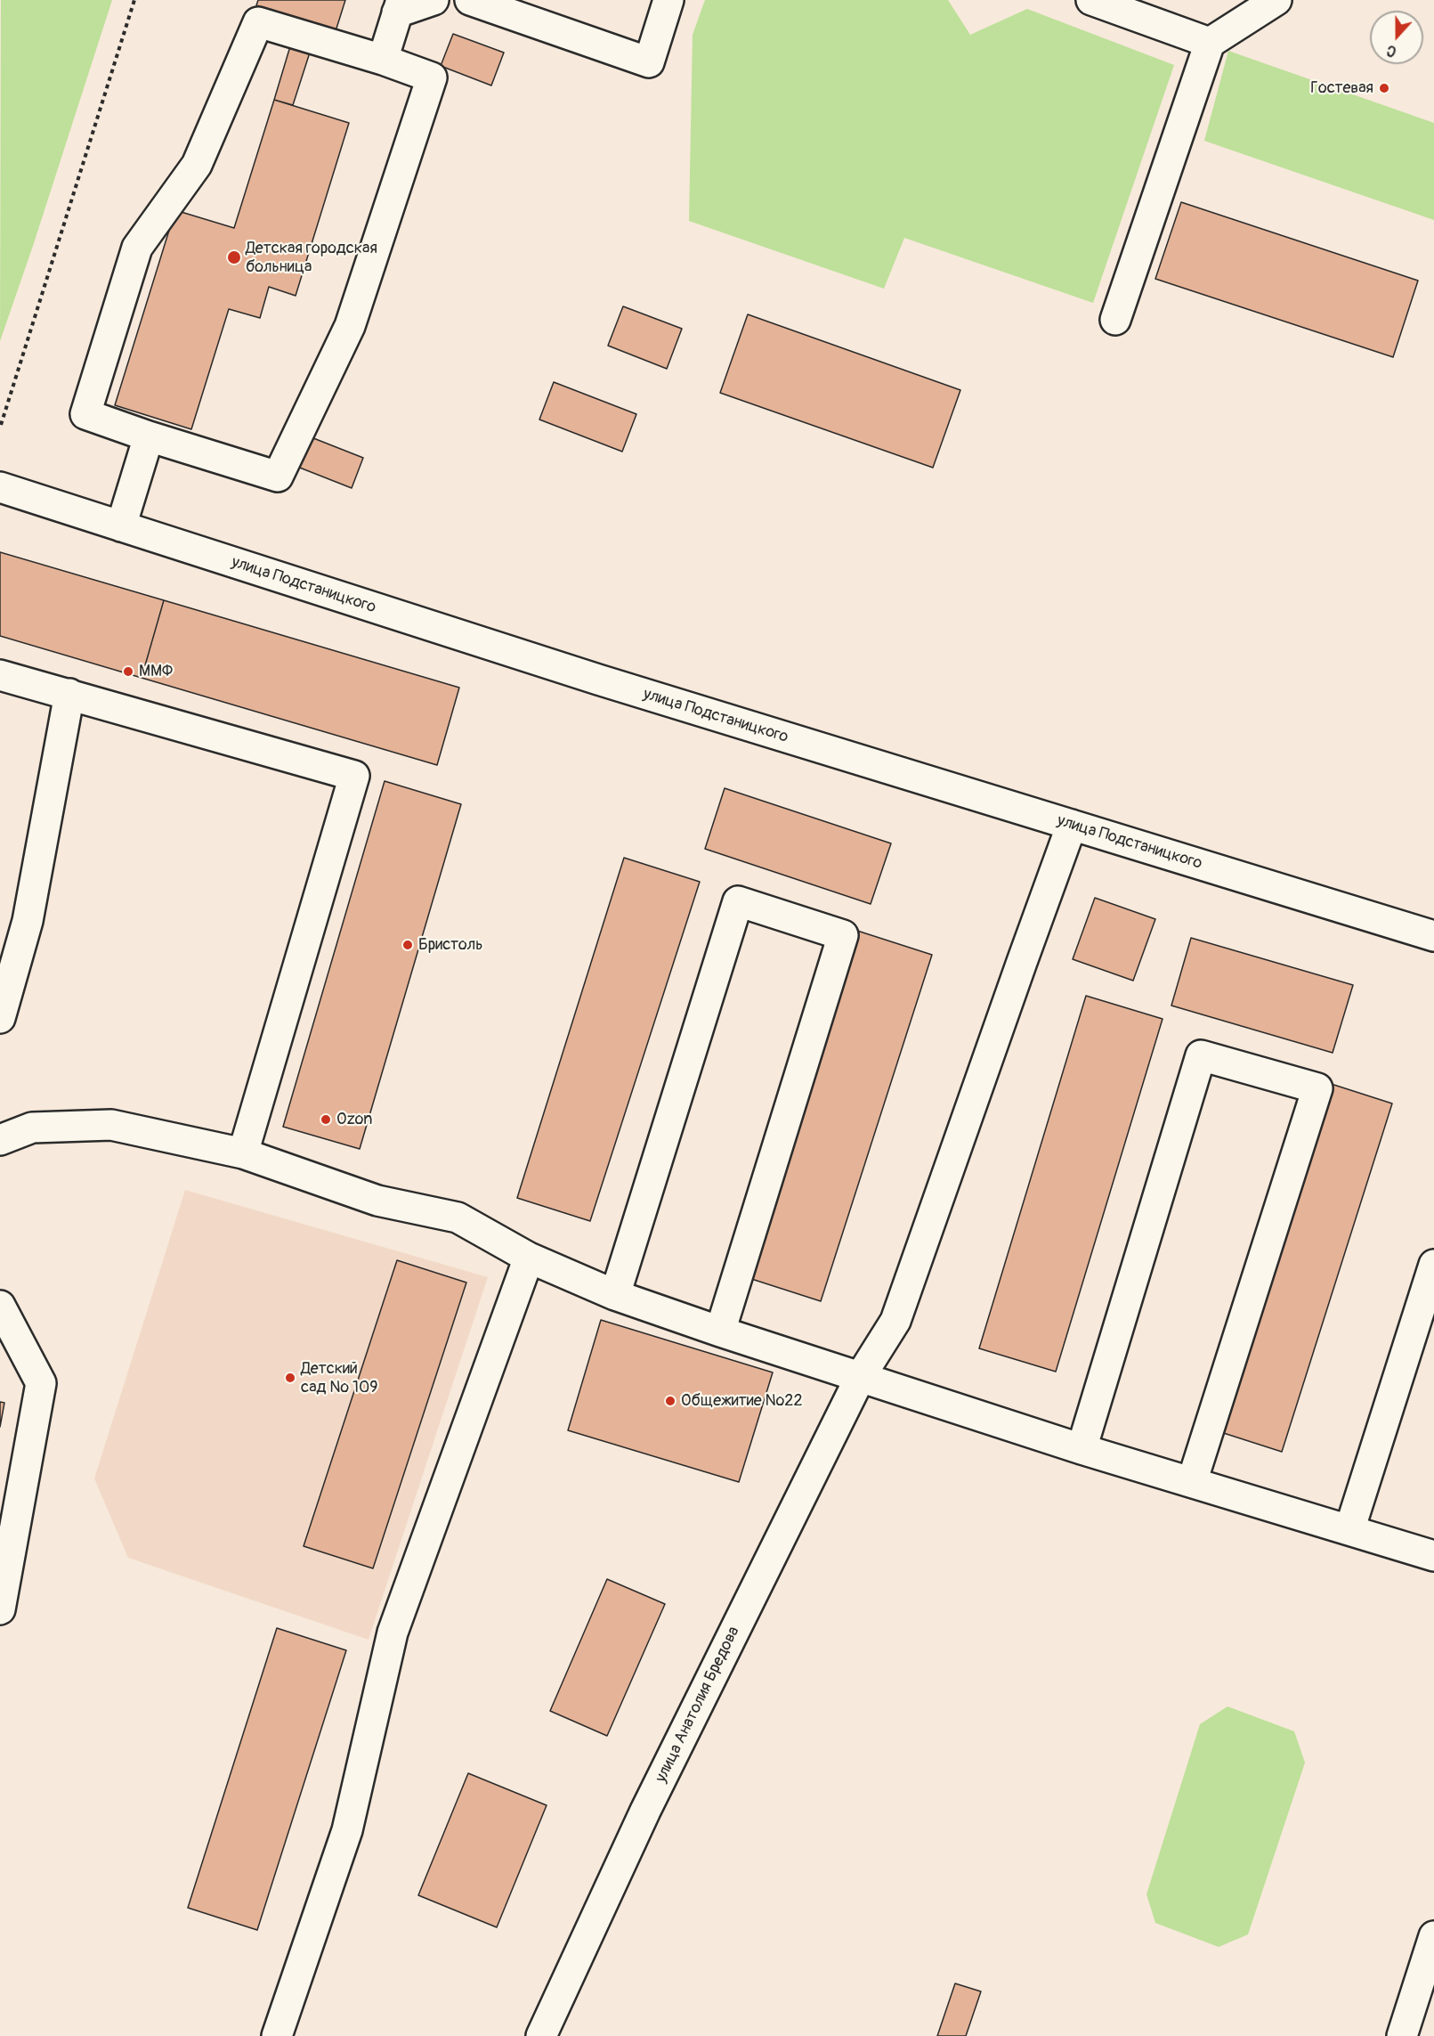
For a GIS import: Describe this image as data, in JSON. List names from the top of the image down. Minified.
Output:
{"streets":{"street":["улица Подстаницкого","улица Анатолия Бредова"]},"crossings":[["улица Подстаницкого","улица Анатолия Бредова"]],"places":["Гостевая","Детская городская больница","ММФ","Бристоль","Ozon","Детский сад № 109","Общежитие №22"],"north":"bottom"}
